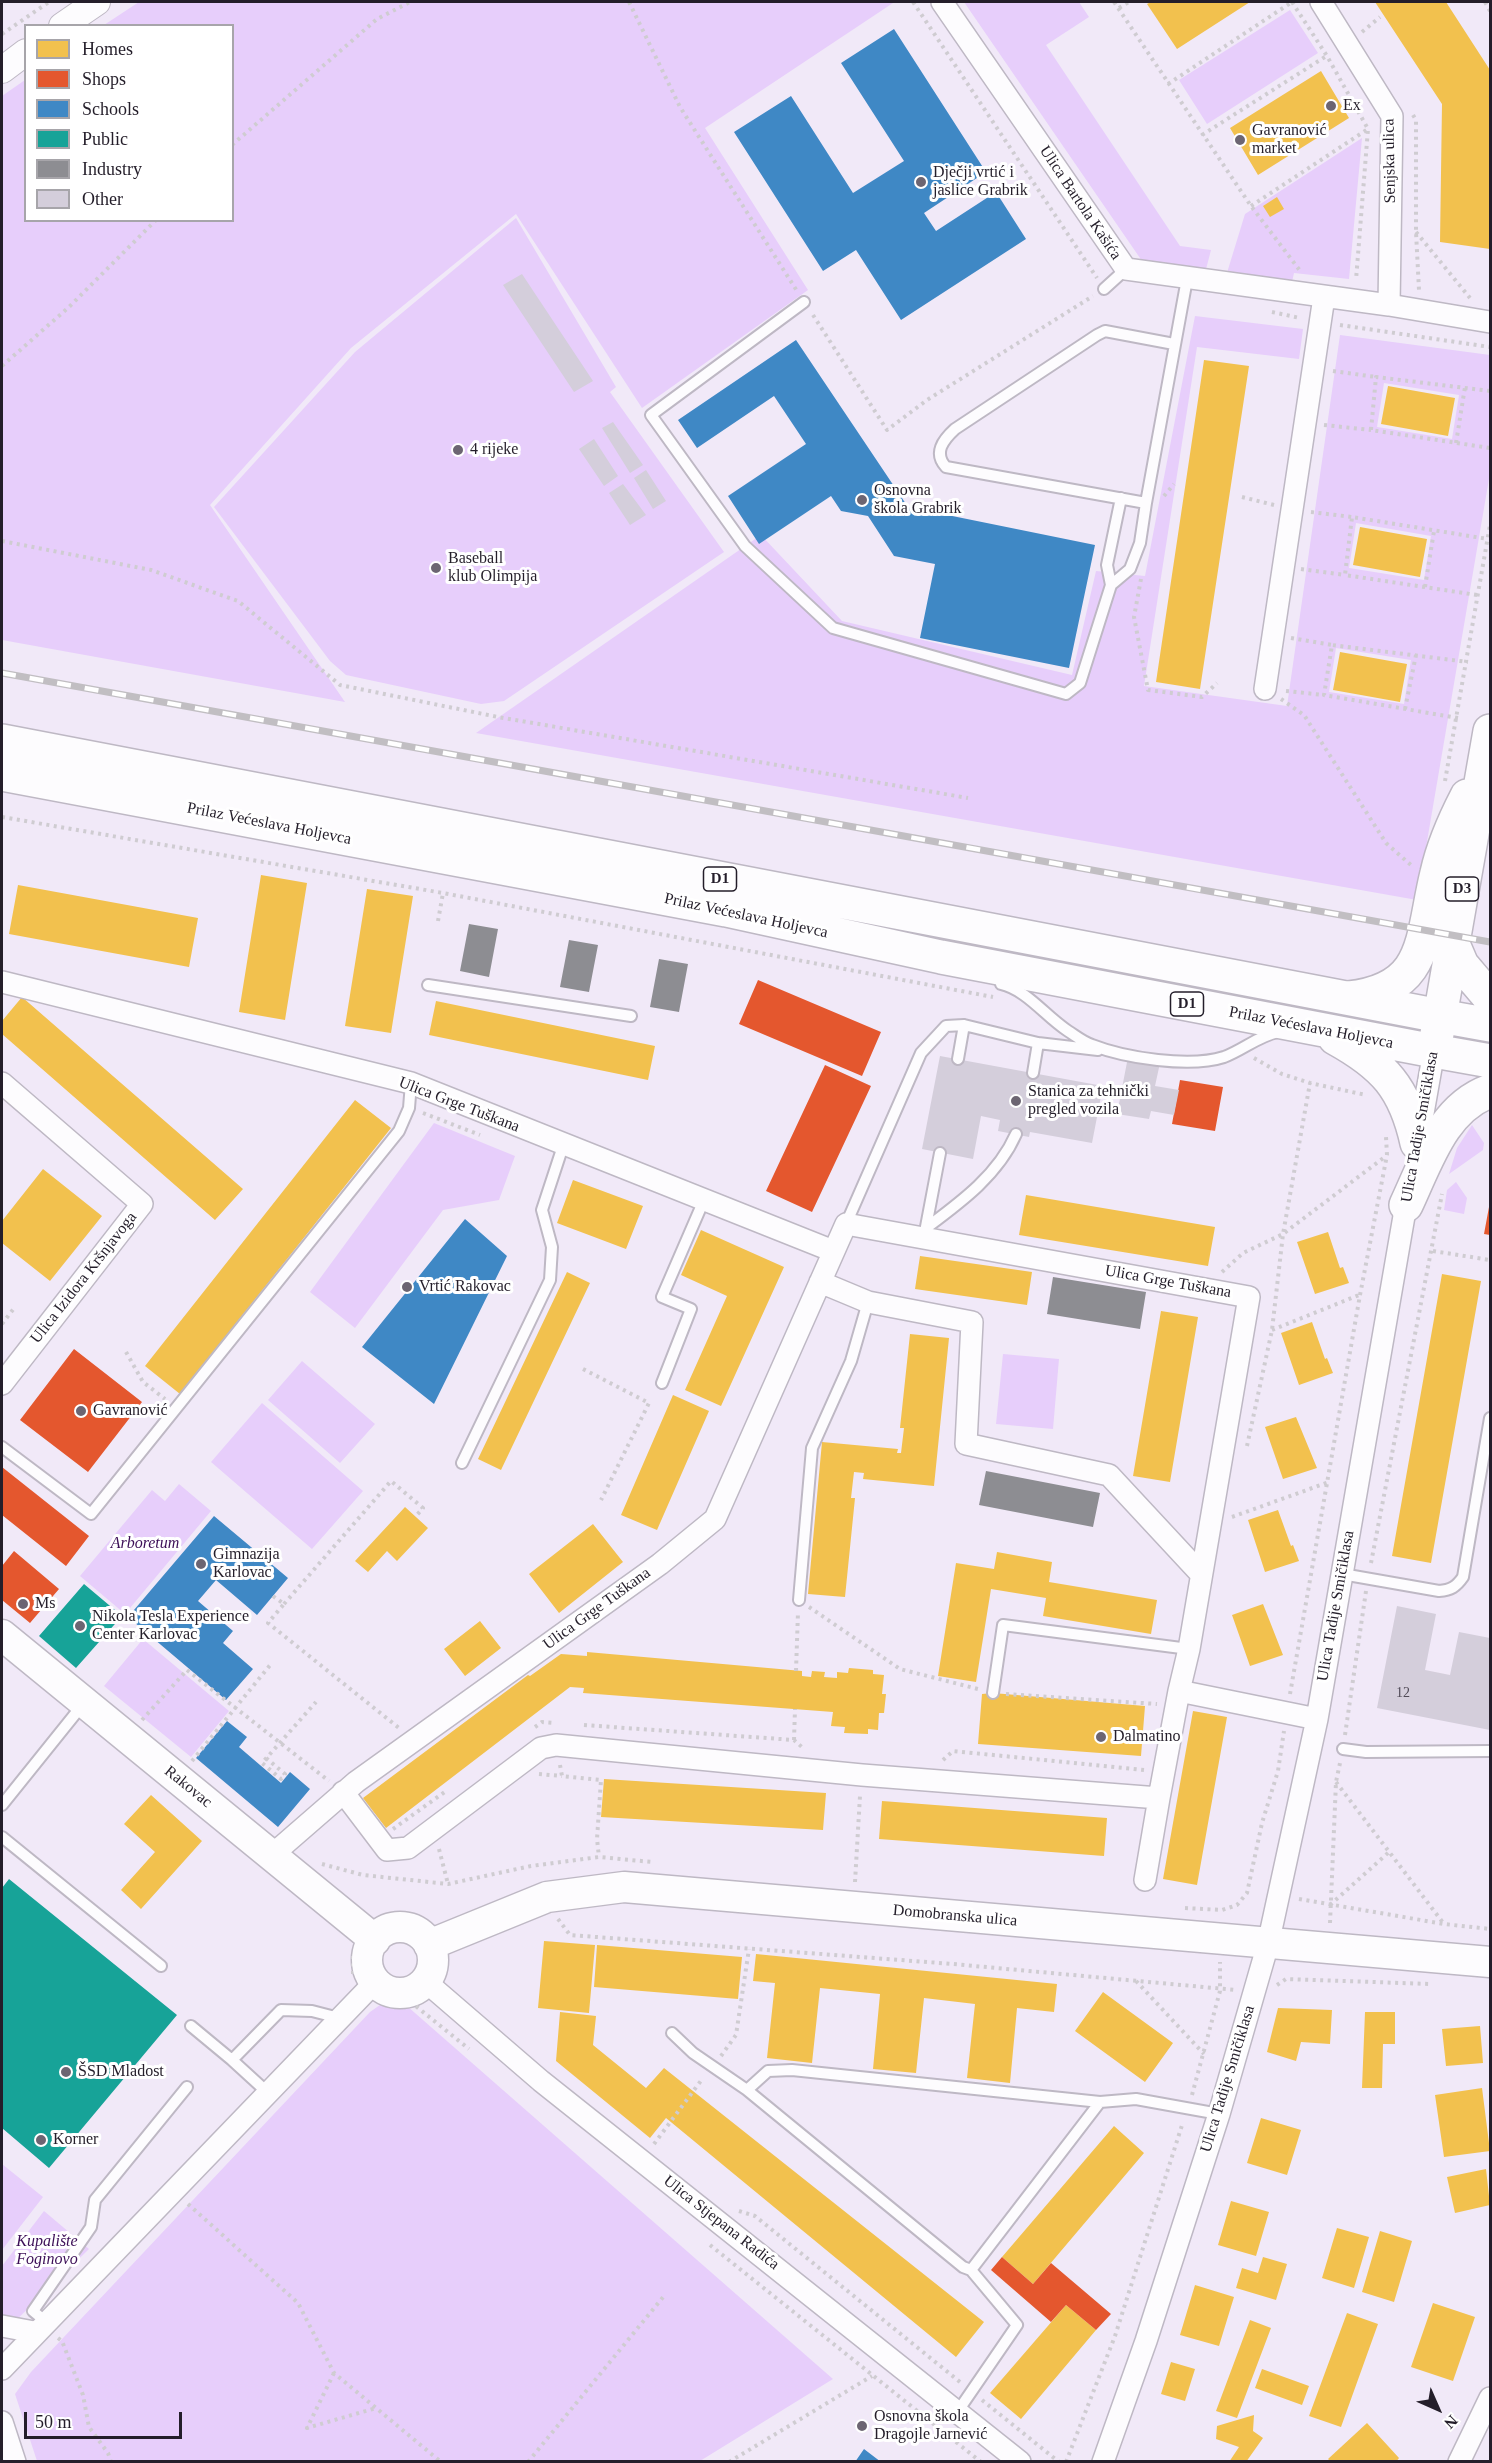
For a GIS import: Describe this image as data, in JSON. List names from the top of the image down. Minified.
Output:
{"streets":{"main road":["Prilaz Većeslava Holjevca","D1","D3","Ulica Tadije Smičiklasa","Rakovac","Domobranska ulica"],"street":["Senjska ulica","Ulica Bartola Kašića","Ulica Grge Tuškana","Ulica Izidora Kršnjavoga","Ulica Stjepana Radića"]},"crossings":[["Senjska ulica","Ulica Bartola Kašića"],["Prilaz Većeslava Holjevca","Ulica Tadije Smičiklasa"],["Ulica Grge Tuškana","Rakovac"],["Ulica Tadije Smičiklasa","Domobranska ulica"],["Rakovac","Domobranska ulica"],["Rakovac","Ulica Stjepana Radića"],["Domobranska ulica","Ulica Stjepana Radića"]],"parks":["Arboretum","Kupalište Foginovo"],"places":["Ex","Gavranović market","Dječji vrtić i jaslice Grabrik","4 rijeke","Osnovna škola Grabrik","Baseball klub Olimpija","Stanica za tehnički pregled vozila","Vrtić Rakovac","Gavranović","Gimnazija Karlovac","Ms","Nikola Tesla Experience Center Karlovac","Dalmatino","ŠSD Mladost","Korner","Osnovna škola Dragojle Jarnević"],"house_numbers":["12"],"legend":["Homes","Shops","Schools","Public","Industry","Other"],"scale_bar":"50 m","north":"bottom right"}
